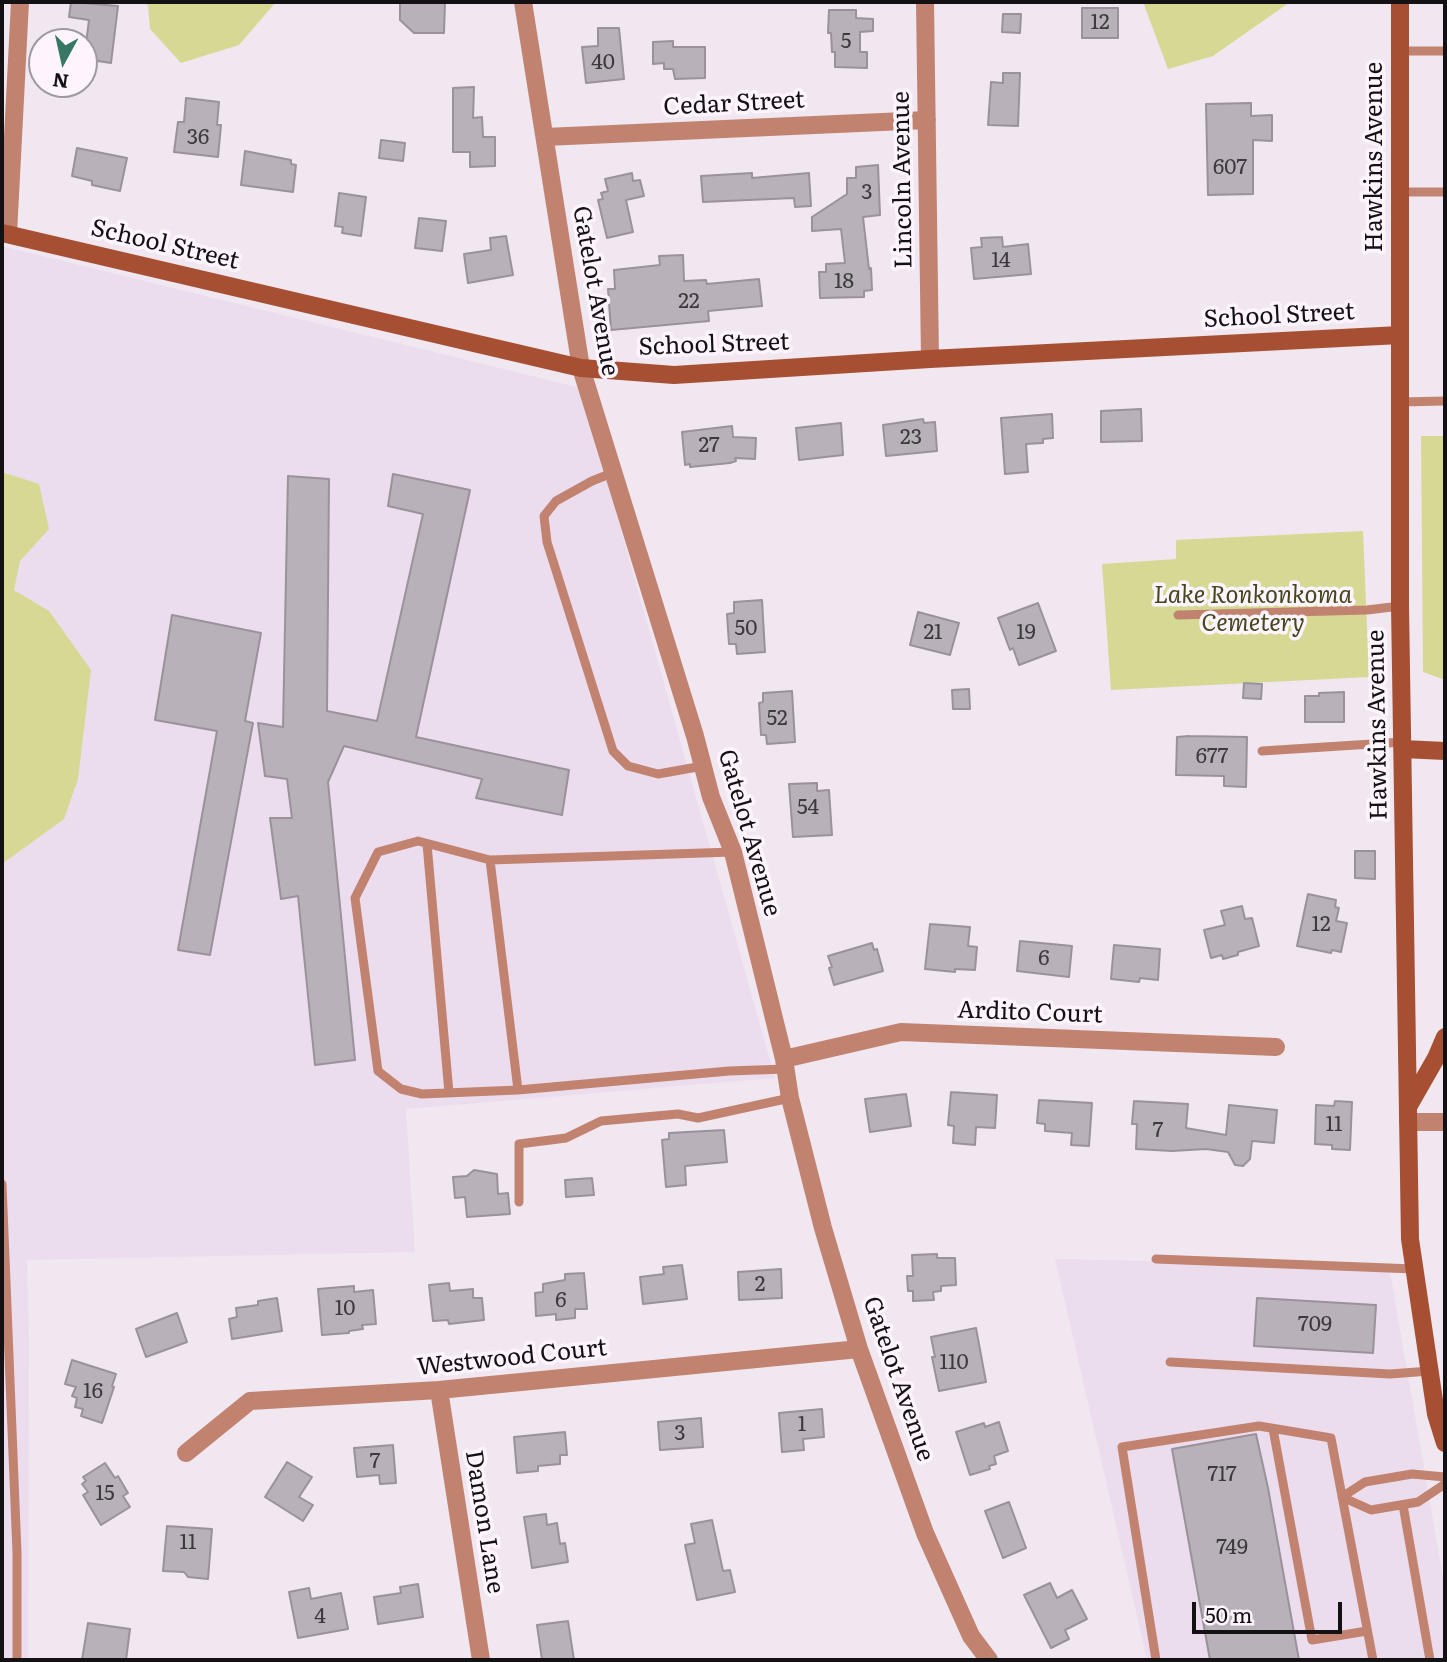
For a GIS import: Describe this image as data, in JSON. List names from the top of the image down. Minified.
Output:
{"streets":{"street":["Cedar Street","Hawkins Avenue","Lincoln Avenue","School Street","Gatelot Avenue","Ardito Court","Westwood Court","Damon Lane"]},"crossings":[["Cedar Street","Lincoln Avenue"],["Cedar Street","Gatelot Avenue"],["Hawkins Avenue","School Street"],["Lincoln Avenue","School Street"],["School Street","Gatelot Avenue"],["Gatelot Avenue","Ardito Court"],["Gatelot Avenue","Westwood Court"],["Westwood Court","Damon Lane"]],"parks":["Lake Ronkonkoma Cemetery"],"house_numbers":["12","5","40","36","607","3","14","18","22","23","27","50","21","19","52","677","54","12","6","11","7","2","6","10","709","110","16","1","3","7","717","15","11","749","4"],"scale_bar":"50 m","north":"bottom"}
